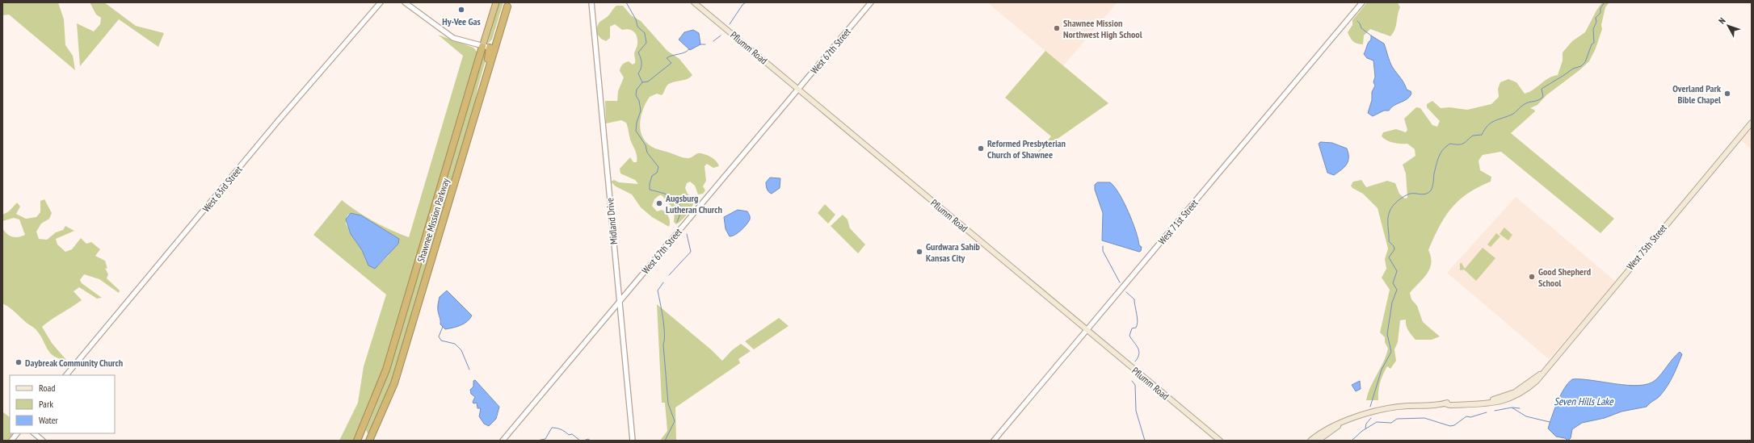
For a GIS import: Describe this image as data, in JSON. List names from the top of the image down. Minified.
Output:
{"streets":{"highway":["Shawnee Mission Parkway"],"main road":["Pflumm Road","West 75th Street"],"street":["West 67th Street","West 63rd Street","Midland Drive","West 71st Street"]},"crossings":[["Pflumm Road","West 67th Street"],["Pflumm Road","West 71st Street"],["West 67th Street","Midland Drive"]],"water":["Seven Hills Lake"],"places":["Hy-Vee Gas","Shawnee Mission Northwest High School","Overland Park Bible Chapel","Reformed Presbyterian Church of Shawnee","Augsburg Lutheran Church","Gurdwara Sahib Kansas City","Good Shepherd School","Daybreak Community Church"],"legend":["Road","Park","Water"],"north":"top left"}
